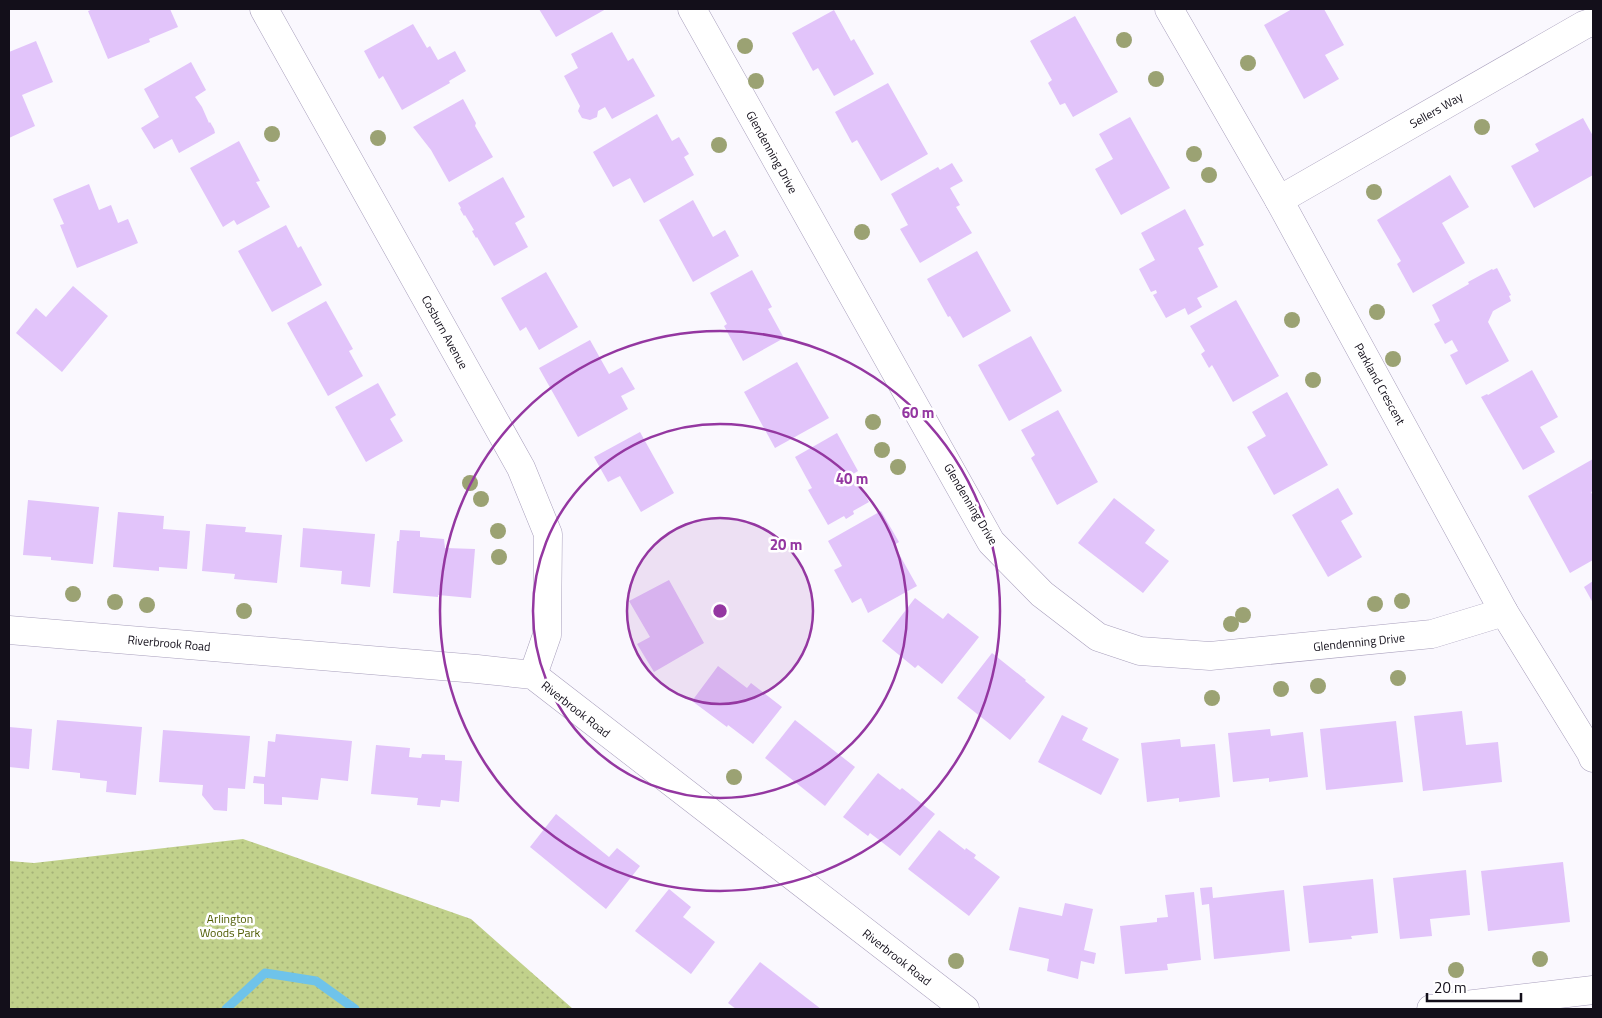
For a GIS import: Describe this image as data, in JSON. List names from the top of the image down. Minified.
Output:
{"streets":{"street":["Sellers Way","Glendenning Drive","Cosburn Avenue","Parkland Crescent","Riverbrook Road"]},"crossings":[["Sellers Way","Parkland Crescent"],["Glendenning Drive","Parkland Crescent"],["Cosburn Avenue","Riverbrook Road"]],"parks":["Arlington Woods Park"],"scale_bar":"20 m","rings":["60 m","40 m","20 m"]}
